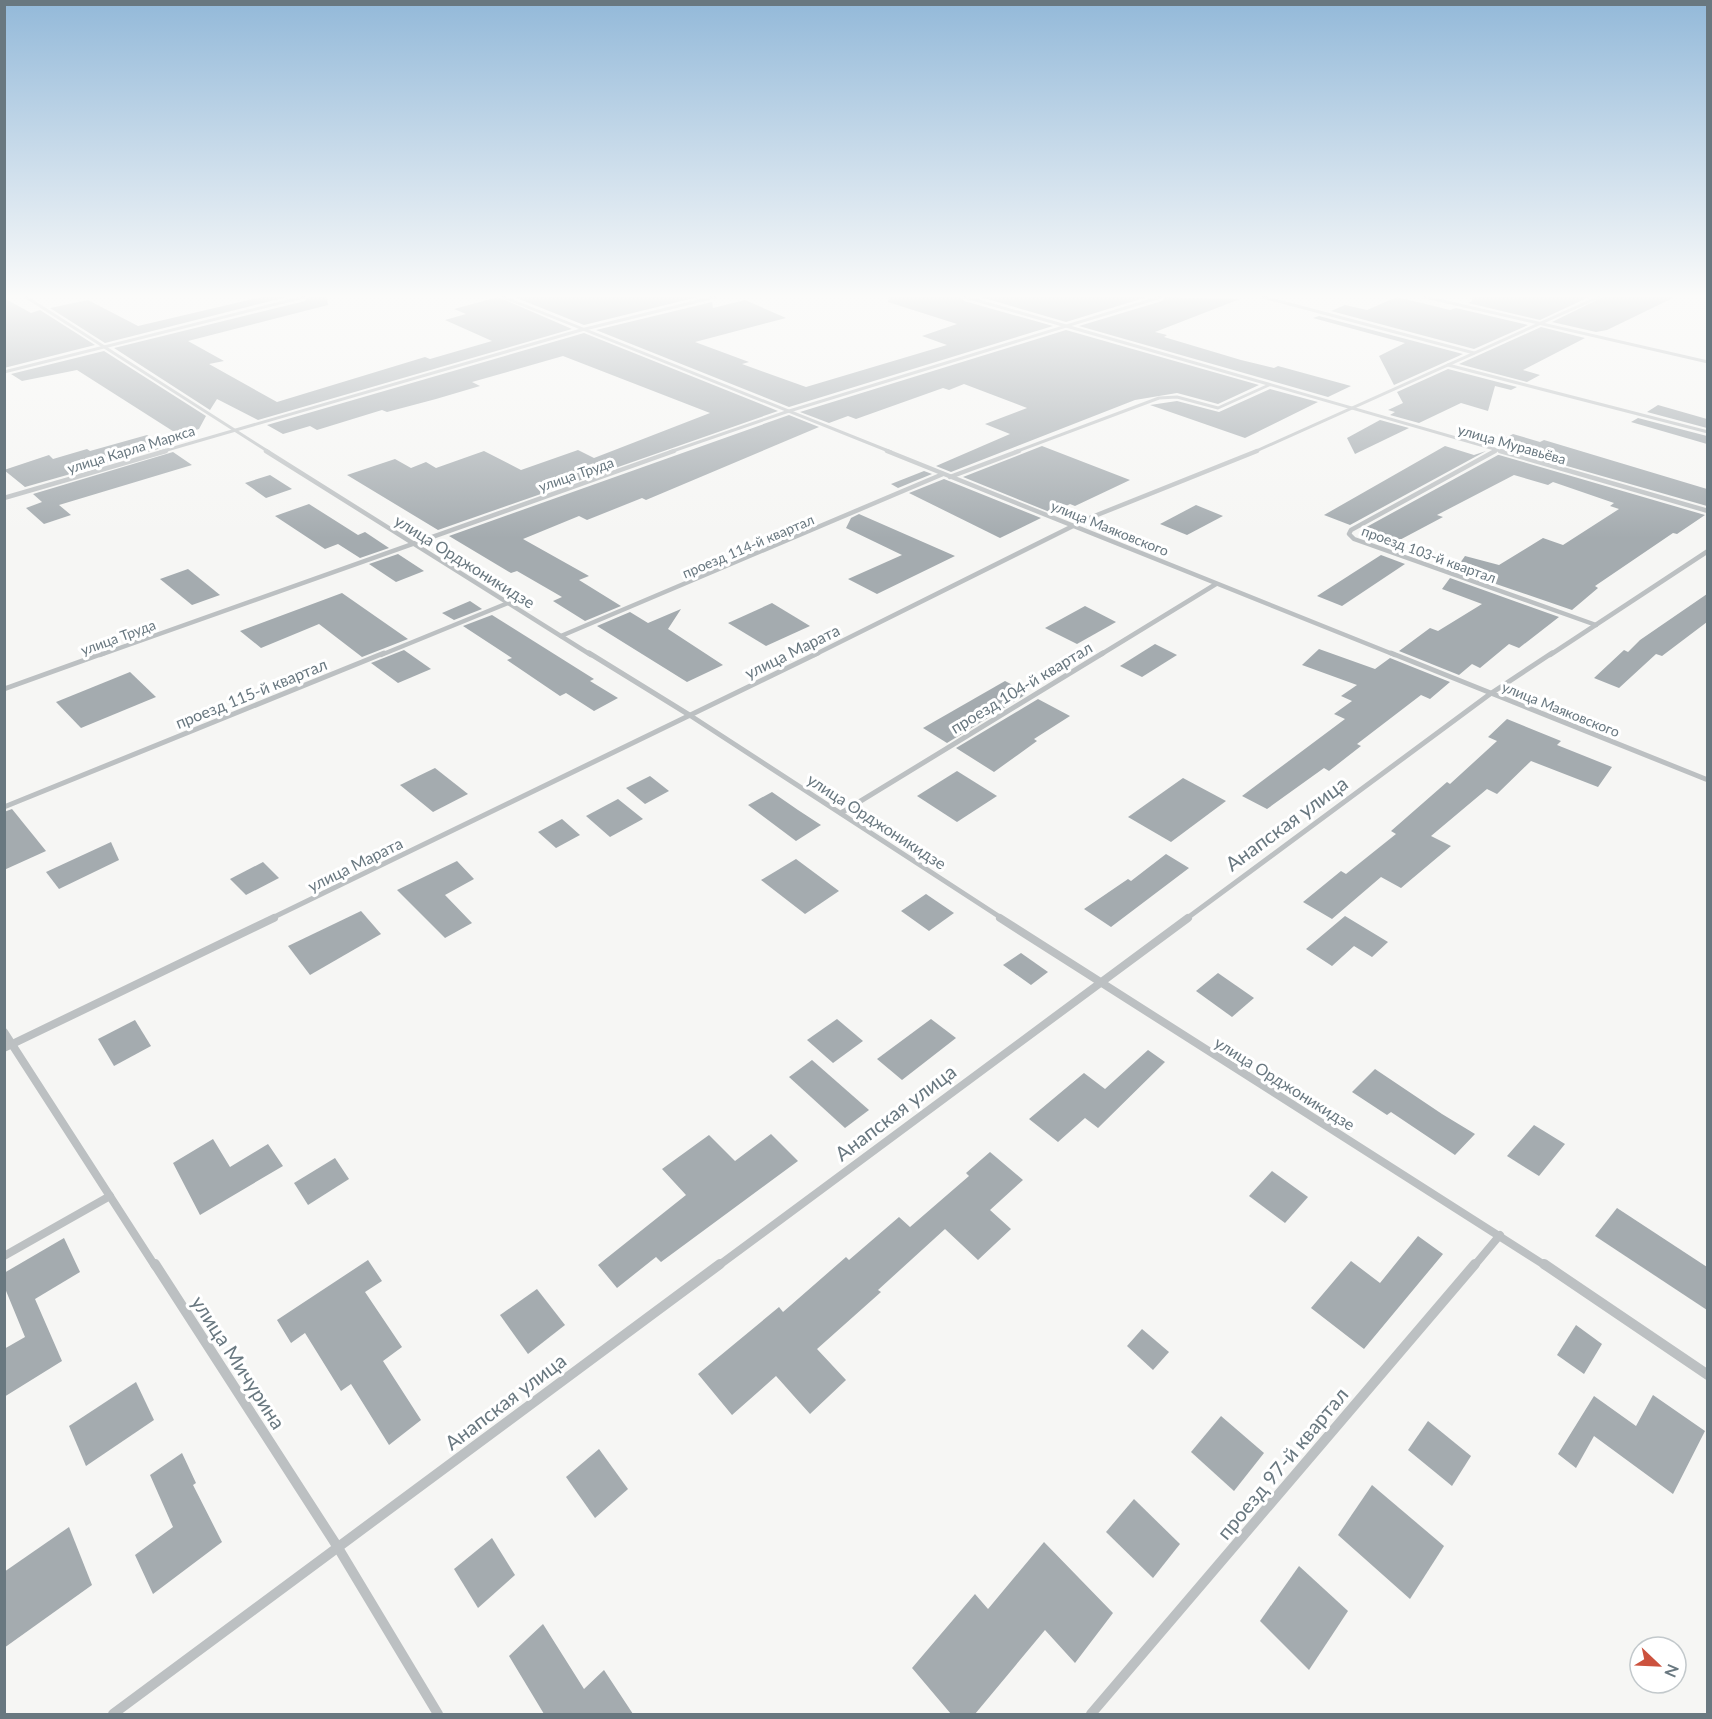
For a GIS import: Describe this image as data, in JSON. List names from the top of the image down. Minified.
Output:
{"streets":{"street":["улица Муравьёва","улица Карла Маркса","улица Труда","улица Маяковского","проезд 114-й квартал","проезд 103-й квартал","улица Орджоникидзе","улица Марата","проезд 104-й квартал","проезд 115-й квартал","Анапская улица","улица Мичурина","проезд 97-й квартал"]},"crossings":[["улица Муравьёва","проезд 103-й квартал"],["улица Муравьёва","улица Марата"],["улица Карла Маркса","улица Орджоникидзе"],["улица Труда","улица Маяковского"],["улица Труда","улица Орджоникидзе"],["улица Маяковского","проезд 114-й квартал"],["улица Маяковского","улица Марата"],["улица Маяковского","проезд 104-й квартал"],["улица Маяковского","Анапская улица"],["проезд 114-й квартал","улица Орджоникидзе"],["проезд 103-й квартал","Анапская улица"],["улица Орджоникидзе","улица Марата"],["улица Орджоникидзе","проезд 104-й квартал"],["улица Орджоникидзе","проезд 115-й квартал"],["улица Орджоникидзе","Анапская улица"],["улица Орджоникидзе","проезд 97-й квартал"],["улица Марата","улица Мичурина"],["Анапская улица","улица Мичурина"]],"north":"bottom right"}
